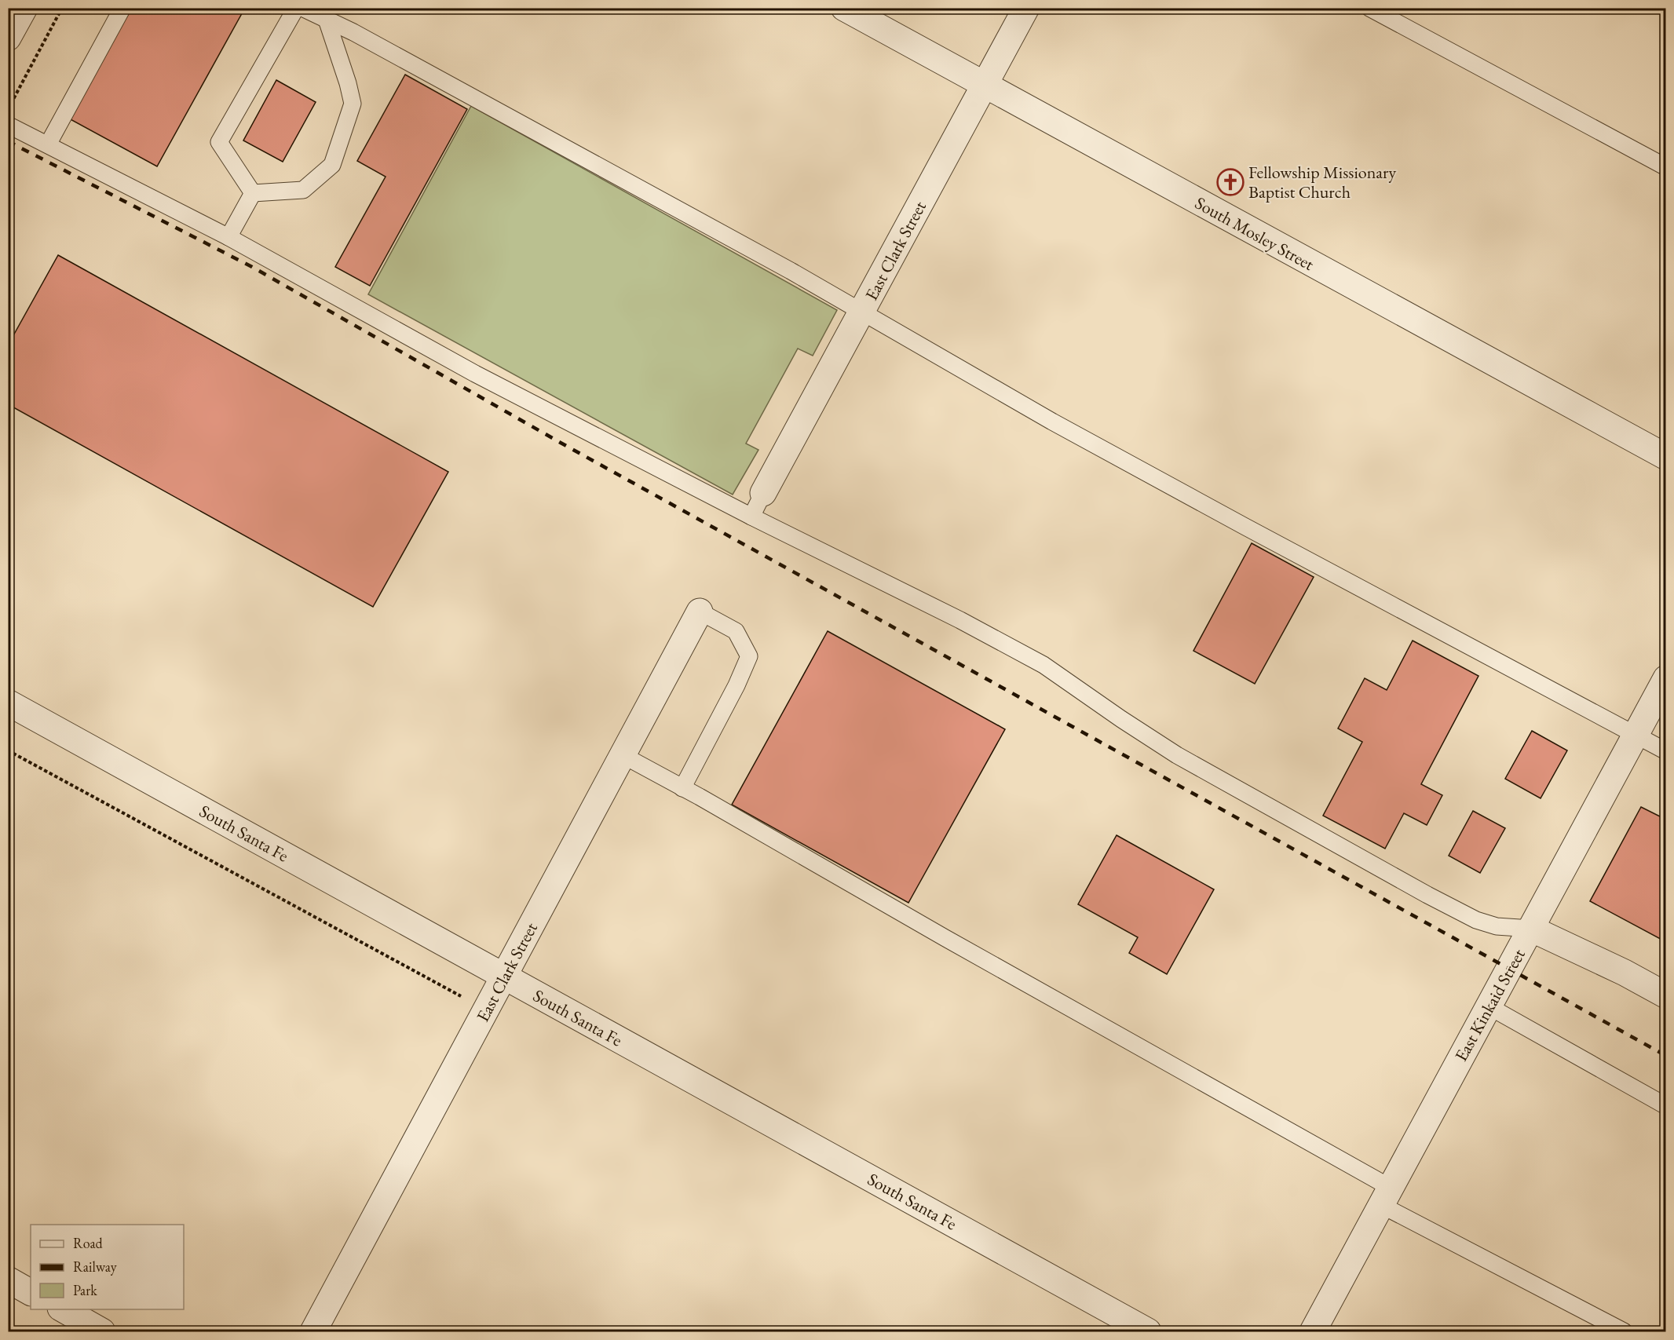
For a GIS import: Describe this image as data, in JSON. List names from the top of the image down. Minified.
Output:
{"streets":{"street":["South Mosley Street","East Clark Street","South Santa Fe","East Kinkaid Street"]},"crossings":[["South Mosley Street","East Clark Street"],["East Clark Street","South Santa Fe"]],"places":{"church":["Fellowship Missionary Baptist Church"]},"legend":["Road","Railway","Park"]}
